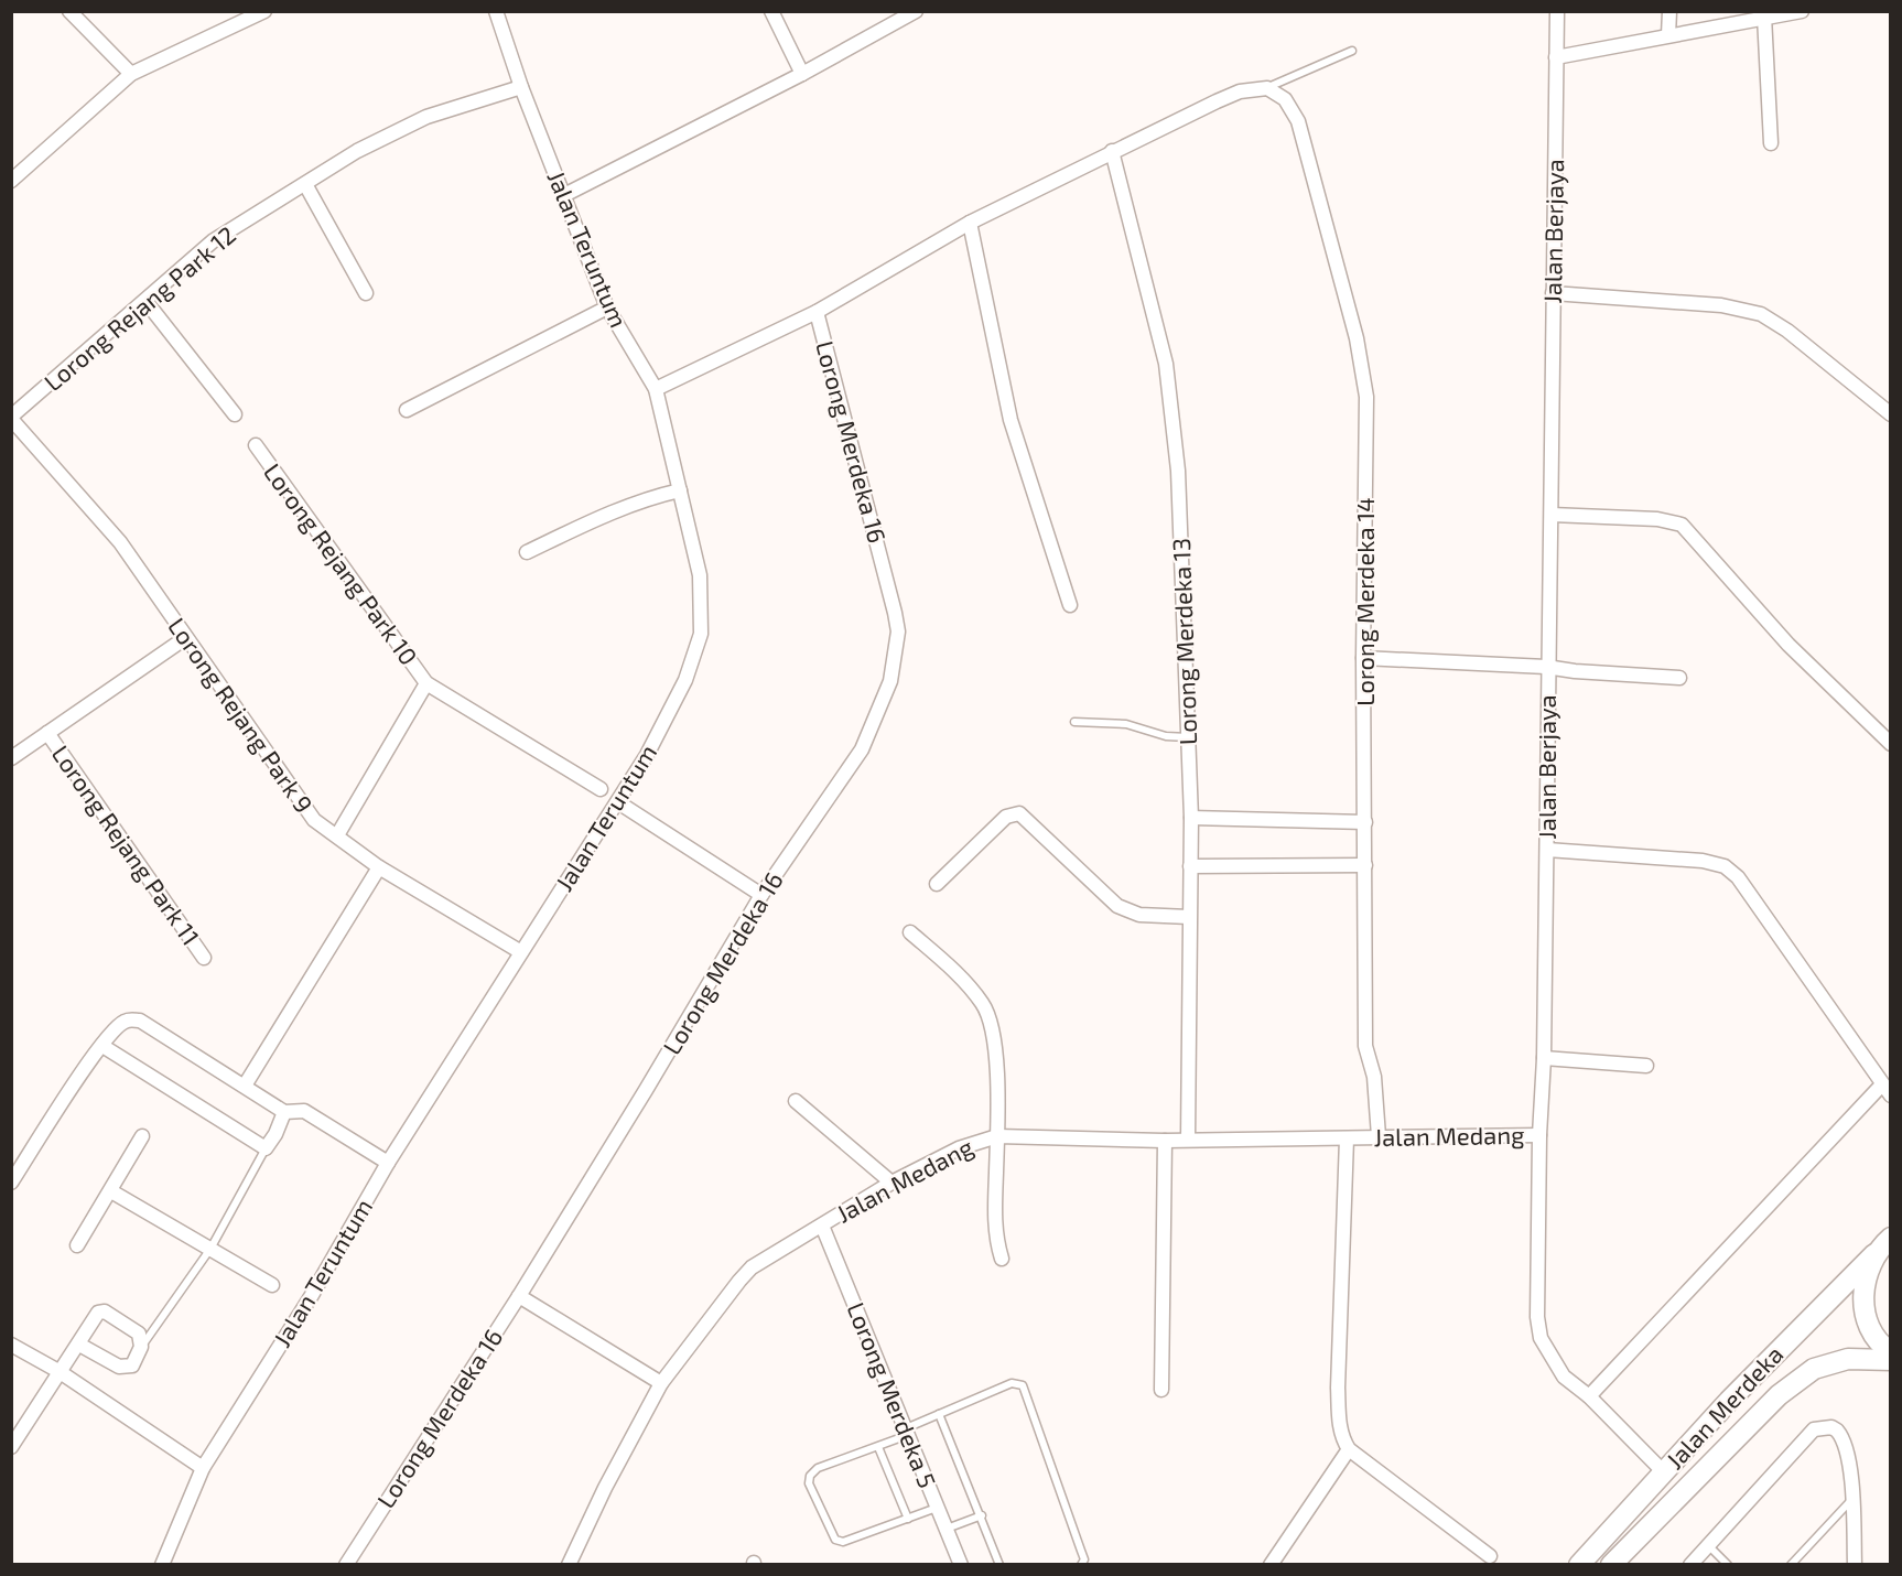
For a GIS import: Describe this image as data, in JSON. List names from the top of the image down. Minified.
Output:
{"streets":{"main road":["Jalan Merdeka"],"street":["Jalan Berjaya","Jalan Teruntum","Lorong Rejang Park 12","Lorong Merdeka 16","Lorong Rejang Park 10","Lorong Merdeka 14","Lorong Merdeka 13","Lorong Rejang Park 9","Lorong Rejang Park 11","Jalan Medang","Lorong Merdeka 5"]},"crossings":[["Jalan Berjaya","Jalan Medang"],["Jalan Berjaya","Jalan Merdeka"],["Jalan Teruntum","Lorong Rejang Park 12"],["Jalan Teruntum","Lorong Rejang Park 9"],["Lorong Rejang Park 12","Lorong Rejang Park 9"],["Lorong Rejang Park 10","Lorong Rejang Park 9"],["Lorong Merdeka 14","Jalan Medang"],["Lorong Merdeka 13","Jalan Medang"],["Jalan Medang","Lorong Merdeka 5"]]}
